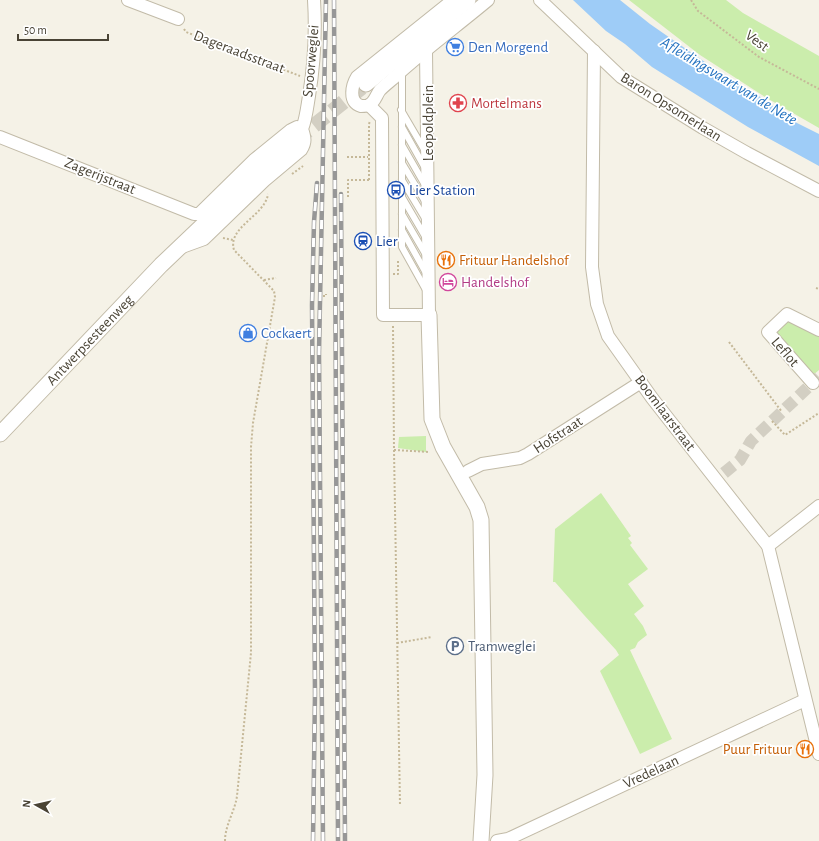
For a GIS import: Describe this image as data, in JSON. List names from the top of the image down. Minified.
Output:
{"streets":{"street":["Dageraadsstraat","Spoorweglei","Baron Opsomerlaan","Leopoldplein","Zagerijstraat","Antwerpsesteenweg","Leflot","Boomlaarstraat","Hofstraat","Vredelaan"],"path":["Vest"]},"crossings":[["Dageraadsstraat","Spoorweglei"],["Spoorweglei","Zagerijstraat"],["Spoorweglei","Antwerpsesteenweg"],["Baron Opsomerlaan","Boomlaarstraat"],["Zagerijstraat","Antwerpsesteenweg"],["Boomlaarstraat","Hofstraat"],["Boomlaarstraat","Vredelaan"]],"water":["Afleidingsvaart van de Nete"],"places":{"supermarket":["Den Morgend"],"pharmacy":["Mortelmans"],"bus stop":["Lier Station"],"station":["Lier"],"restaurant":["Frituur Handelshof","Puur Frituur"],"hotel":["Handelshof"],"shop":["Cockaert"],"parking":["Tramweglei"]},"scale_bar":"50 m","north":"left"}
